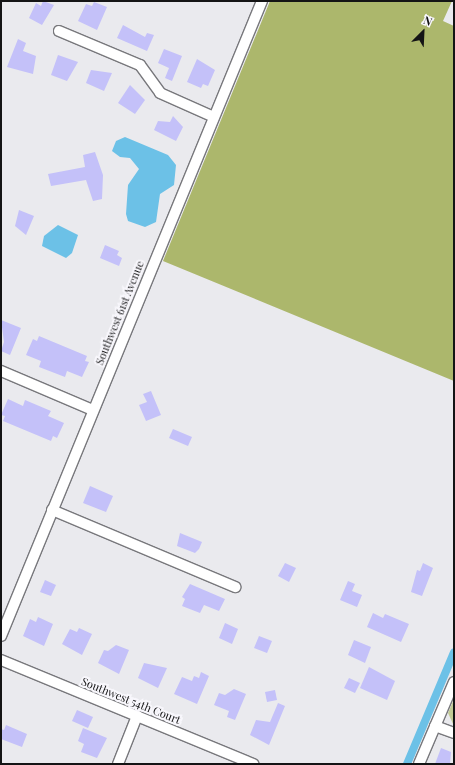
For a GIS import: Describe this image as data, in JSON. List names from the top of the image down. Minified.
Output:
{"streets":{"street":["Southwest 61st Avenue","Southwest 54th Court"]},"north":"top right"}
